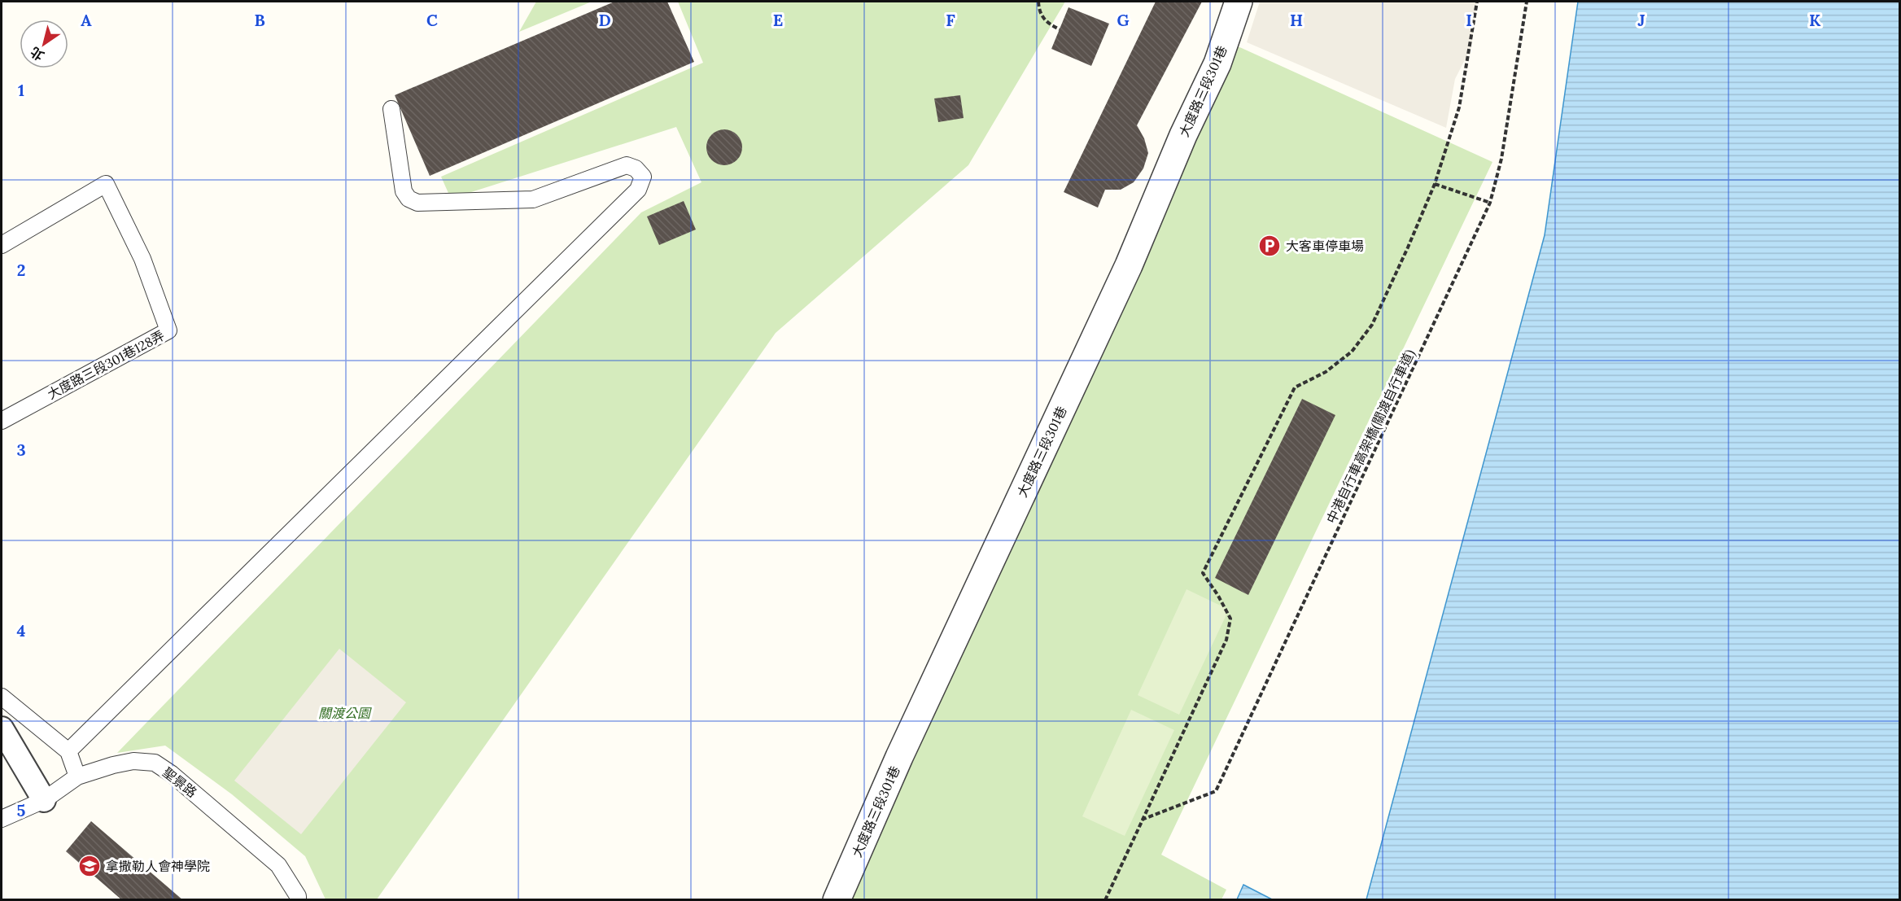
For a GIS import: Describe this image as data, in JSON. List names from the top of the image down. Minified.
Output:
{"streets":{"street":["大度路三段301巷"],"lane":["大度路三段301巷128弄","聖景路"],"path":["中港自行車高架橋(關渡自行車道)"]},"parks":["關渡公園"],"places":{"parking":["大客車停車場"],"school or university":["拿撒勒人會神學院"]},"north":"bottom left","grid":{"columns":["A","B","C","D","E","F","G","H","I","J","K"],"rows":["1","2","3","4","5"]}}
